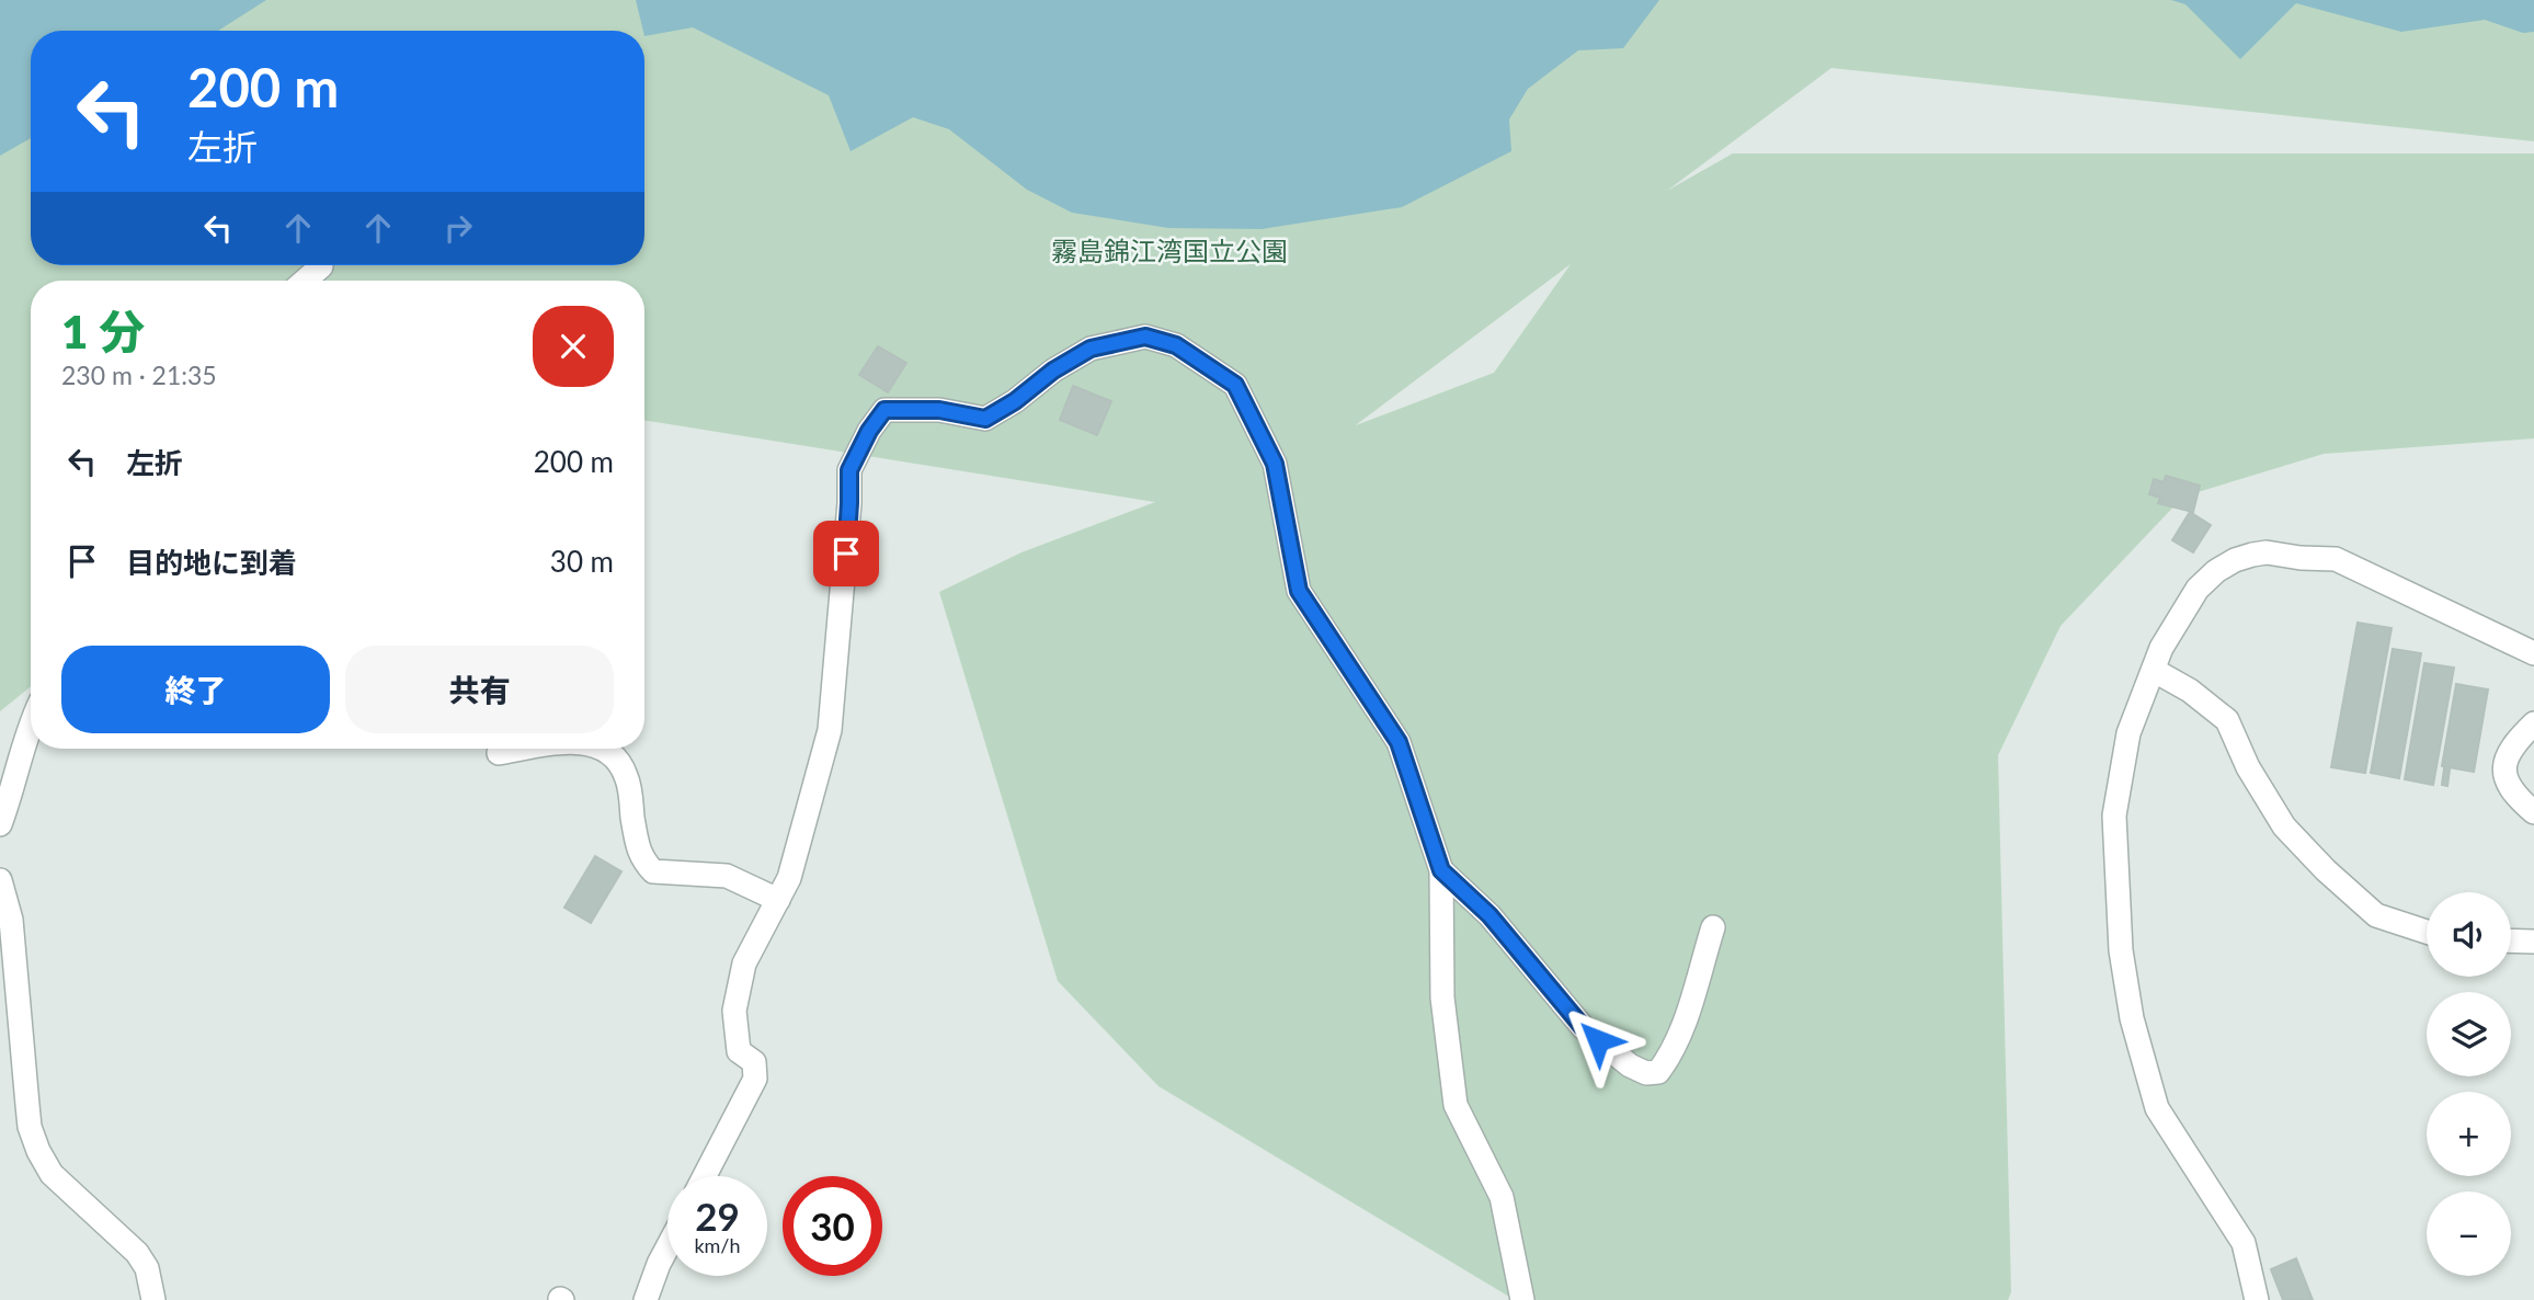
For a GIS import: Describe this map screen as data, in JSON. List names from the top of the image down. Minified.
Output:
{"parks":["霧島錦江湾国立公園"],"page":{"turn":["200 m","左折"],"heading":["1 分","230 m · 21:35"],"list":[{"name":"左折","value":"200 m"},{"name":"目的地に到着","value":"30 m"}],"buttons":["終了","共有"],"map_buttons":["+","−"],"speed":"29 km/h","limit":"30"}}
